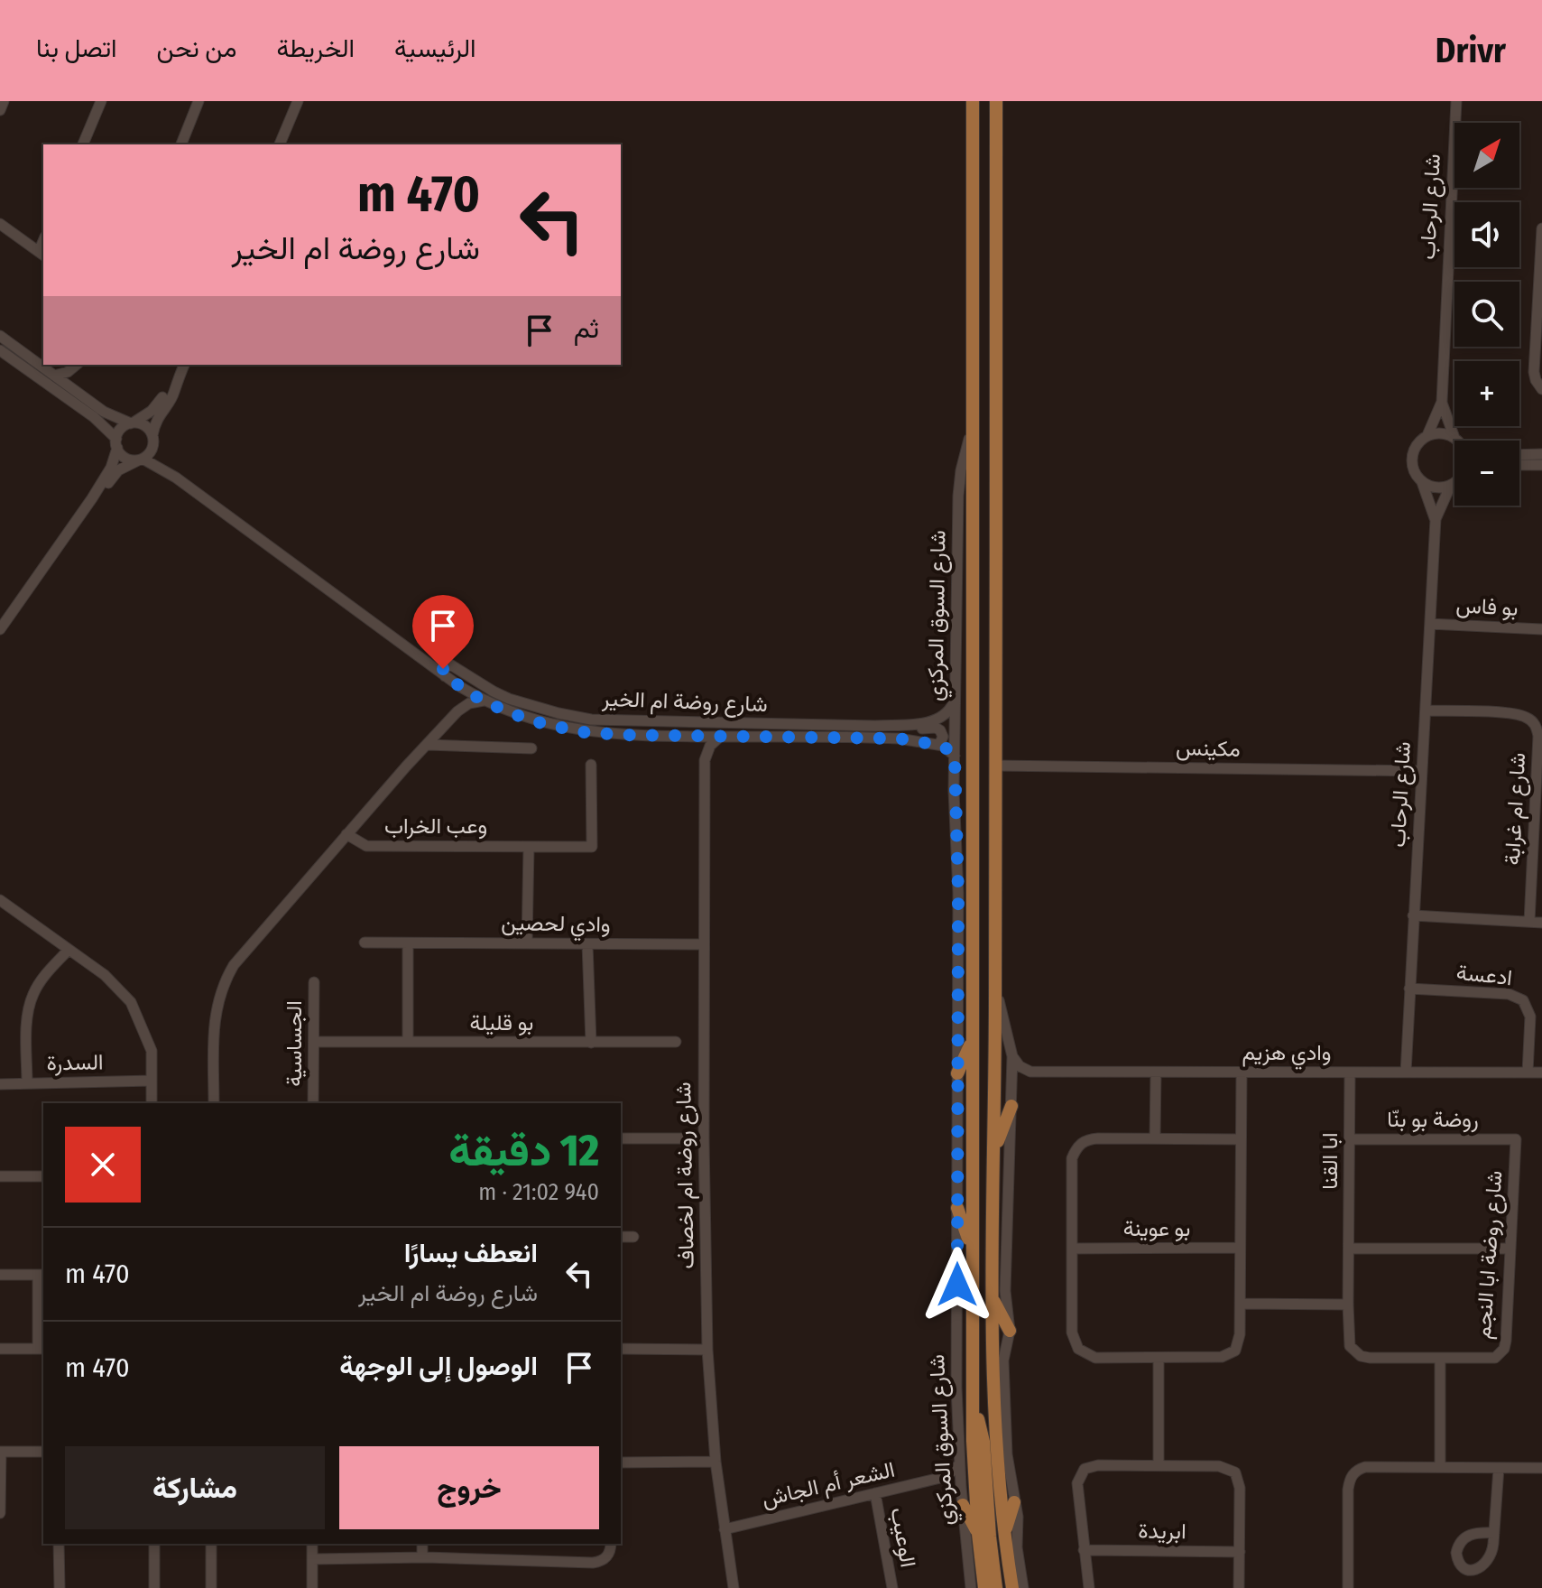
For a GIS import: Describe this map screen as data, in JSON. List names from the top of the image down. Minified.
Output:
{"streets":{"main road":["شارع السوق المركزي"],"street":["شارع الرحاب","بو فاس","شارع روضة ام الخير","مكينس","شارع ام غرابة","وعب الخراب","وادي لحصين","ادعسة","بو قليلة","الجساسية","وادي هزيم","السدرة","روضة بو بنّا","ابا القنا","شارع روضة ام لخصاف","بو عوينة","شارع روضة ابا النجم","الشعر أم الجاش","ابريدة","الوعيب"]},"crossings":[["شارع الرحاب","بو فاس"],["شارع الرحاب","مكينس"],["شارع الرحاب","شارع ام غرابة"],["شارع الرحاب","ادعسة"],["شارع الرحاب","وادي هزيم"],["شارع السوق المركزي","شارع روضة ام الخير"],["شارع السوق المركزي","الشعر أم الجاش"],["وادي لحصين","شارع روضة ام لخصاف"],["ادعسة","وادي هزيم"],["بو قليلة","الجساسية"],["وادي هزيم","ابا القنا"],["روضة بو بنّا","ابا القنا"],["روضة بو بنّا","شارع روضة ابا النجم"],["ابا القنا","شارع روضة ابا النجم"],["شارع روضة ام لخصاف","الشعر أم الجاش"],["الشعر أم الجاش","الوعيب"]],"north":"top right","page":{"header":"Drivr","nav":["الرئيسية","الخريطة","من نحن","اتصل بنا"],"map_buttons":["+","−"],"turn":["470 m","شارع روضة ام الخير"],"then":"ثم","heading":["12 دقيقة","940 m · 21:02"],"list":[{"name":"انعطف يسارًا","note":"شارع روضة ام الخير","value":"470 m"},{"name":"الوصول إلى الوجهة","value":"470 m"}],"buttons":["خروج","مشاركة"]}}
